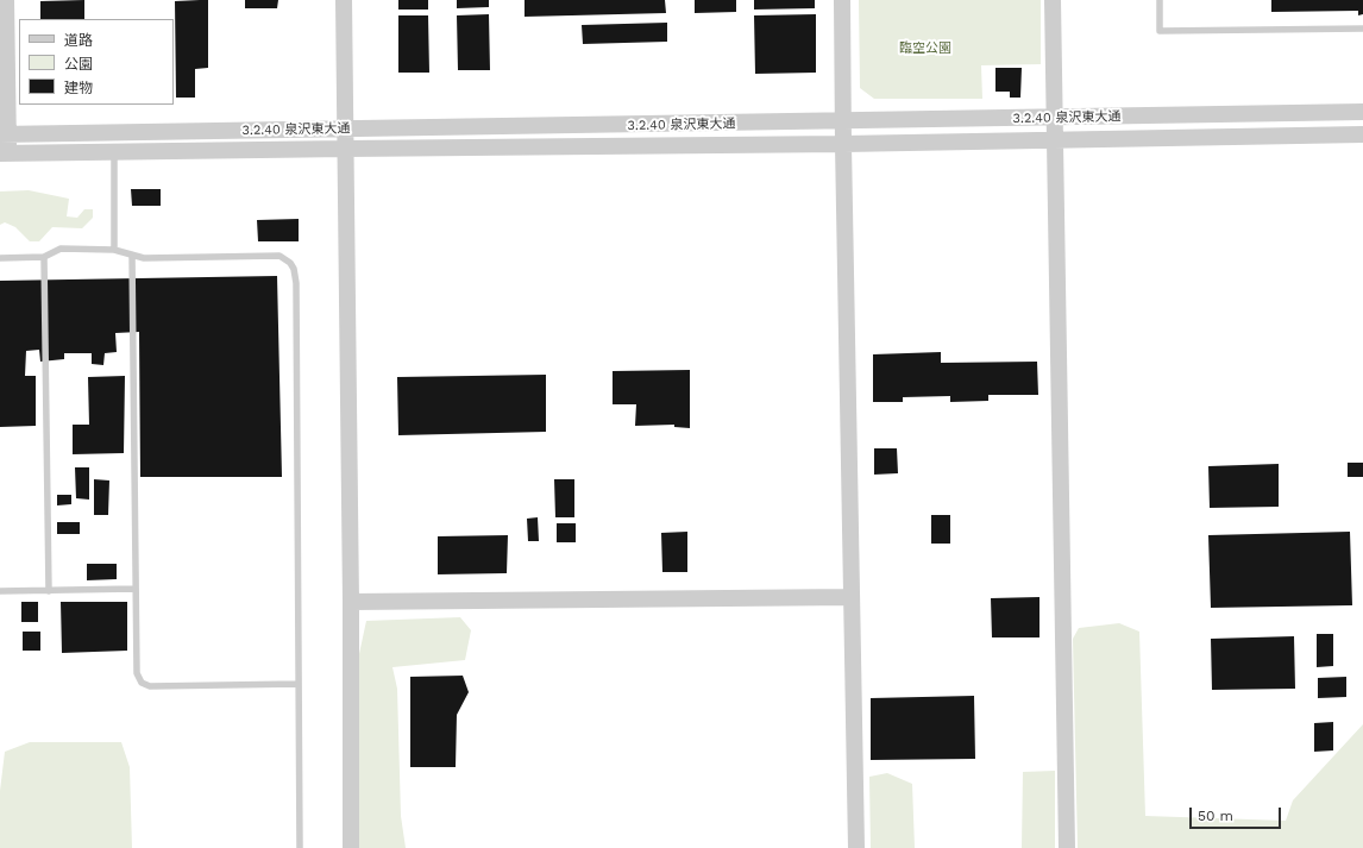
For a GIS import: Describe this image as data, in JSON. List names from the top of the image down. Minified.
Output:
{"streets":{"street":["3.2.40 泉沢東大通"]},"parks":["臨空公園"],"legend":["道路","公園","建物"],"scale_bar":"50 m"}
